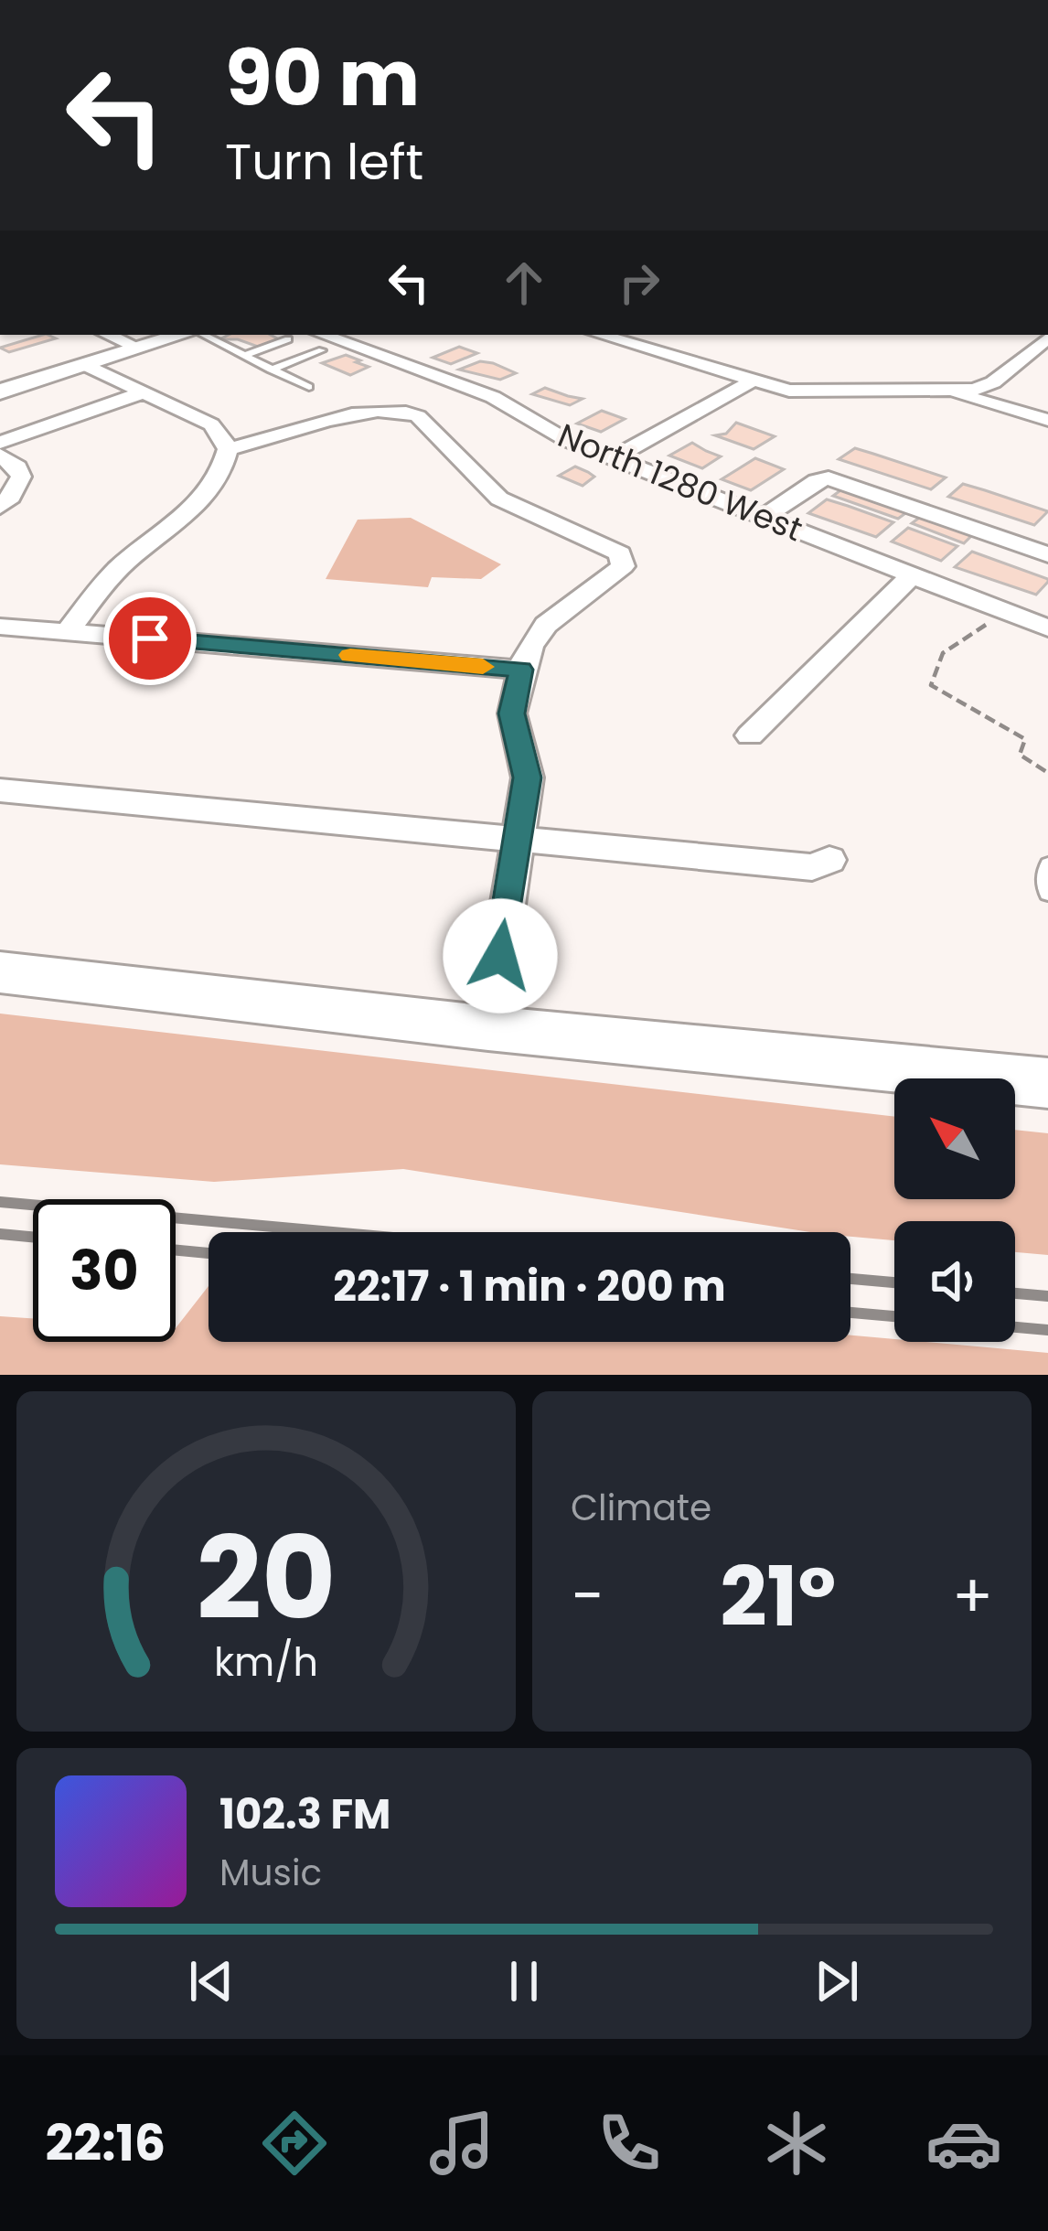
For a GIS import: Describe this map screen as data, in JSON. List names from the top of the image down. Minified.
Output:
{"streets":{"street":["North 1280 West"]},"north":"top left","page":{"turn":["90 m","Turn left"],"limit":"30","trip":"22:17 · 1 min · 200 m","tile":"Climate","heat":["−","21°","+"],"song":["102.3 FM","Music"],"tabs":"22:16","gauge":["20","km/h"]}}
